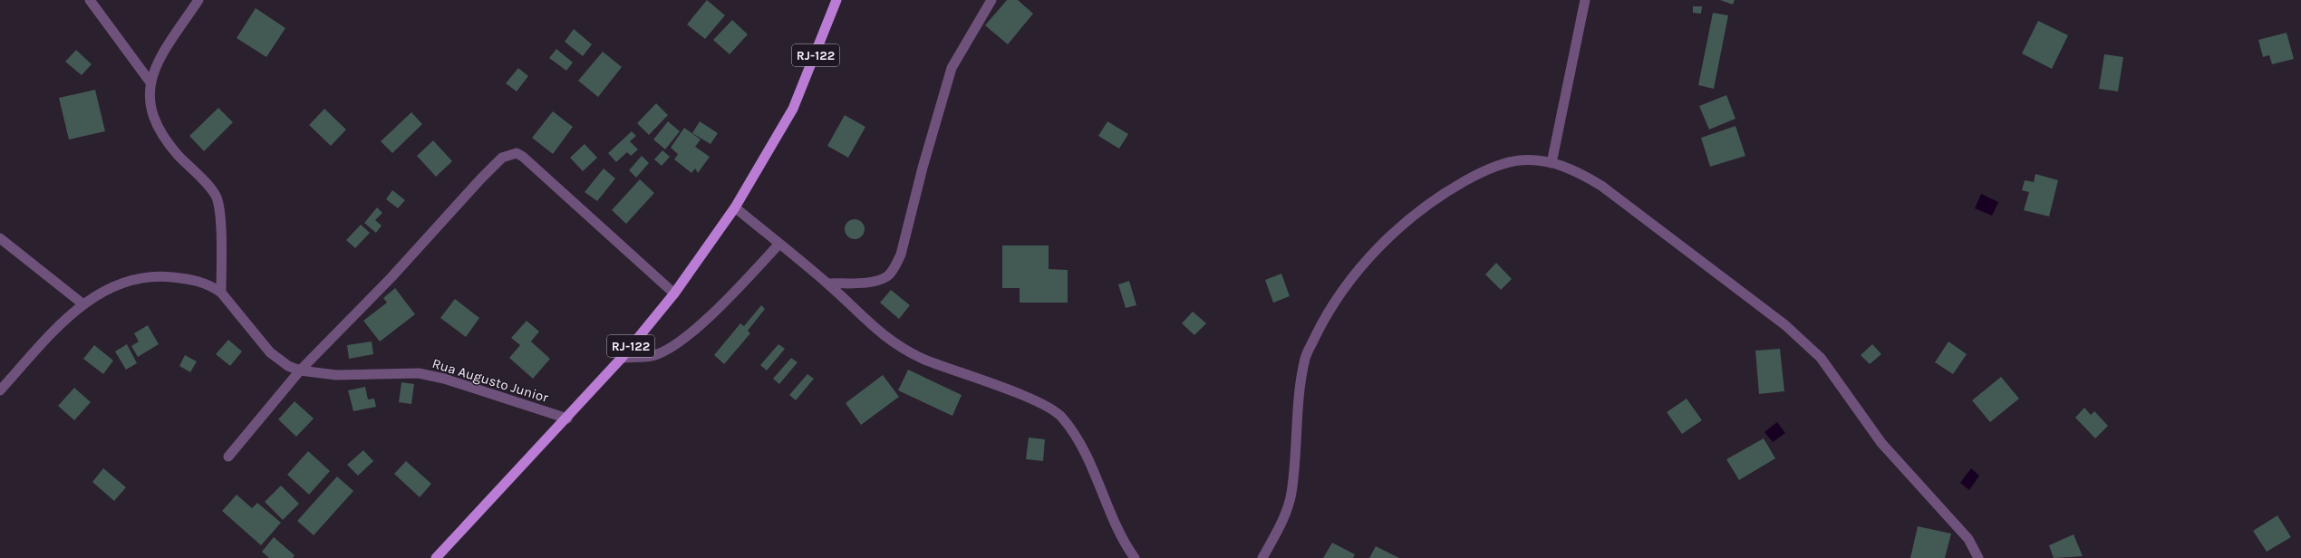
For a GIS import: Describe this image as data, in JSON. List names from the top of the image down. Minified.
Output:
{"streets":{"main road":["RJ-122"],"street":["Rua Augusto Junior"]},"crossings":[["RJ-122","Rua Augusto Junior"]]}
